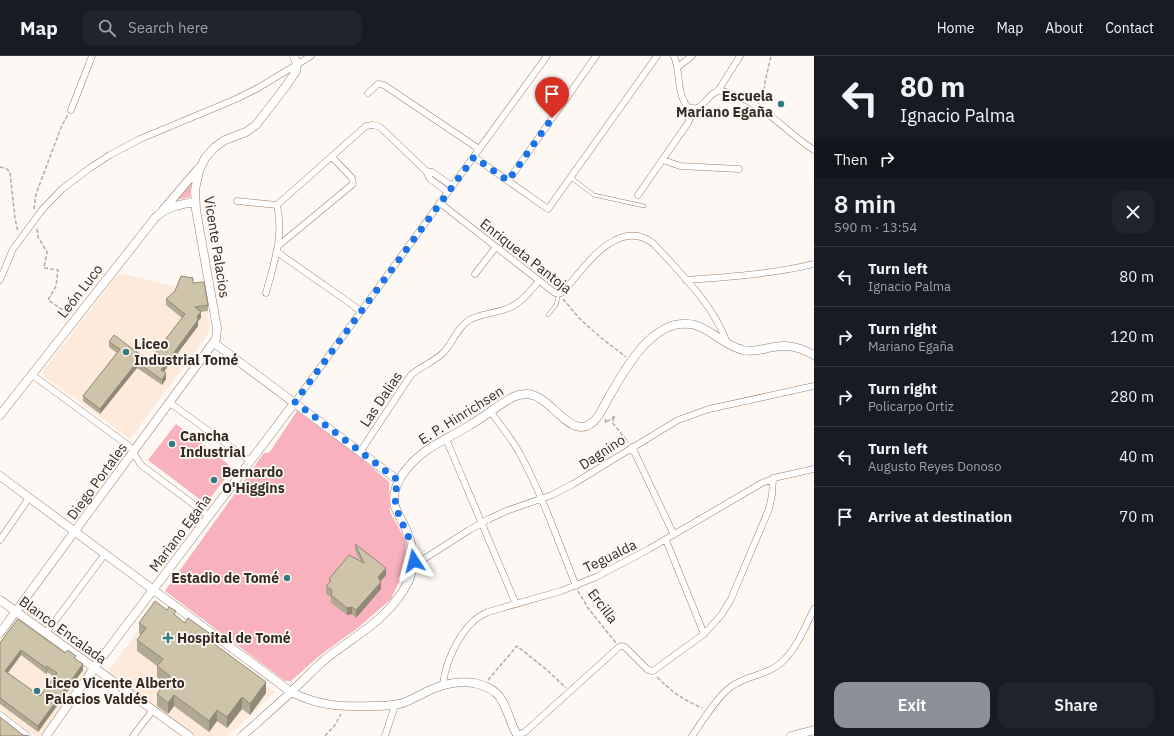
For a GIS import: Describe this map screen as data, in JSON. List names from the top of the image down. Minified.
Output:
{"streets":{"street":["Vicente Palacios","Enriqueta Pantoja","León Luco","Las Dalias","E. P. Hinrichsen","Dagnino","Diego Portales","Mariano Egaña","Tegualda","Ercilla","Blanco Encalada"]},"crossings":[["Vicente Palacios","León Luco"],["Vicente Palacios","Diego Portales"],["Enriqueta Pantoja","Las Dalias"],["Enriqueta Pantoja","E. P. Hinrichsen"],["Enriqueta Pantoja","Mariano Egaña"],["E. P. Hinrichsen","Ercilla"],["Dagnino","Ercilla"],["Diego Portales","Blanco Encalada"],["Mariano Egaña","Blanco Encalada"],["Tegualda","Ercilla"]],"places":{"other":["Escuela Mariano Egaña","Liceo Industrial Tomé","Cancha Industrial","Bernardo O'Higgins","Estadio de Tomé","Liceo Vicente Alberto Palacios Valdés"],"health":["Hospital de Tomé"]},"page":{"header":"Map","search":"Search here","nav":["Home","Map","About","Contact"],"turn":["80 m","Ignacio Palma"],"then":"Then","heading":["8 min","590 m · 13:54"],"list":[{"name":"Turn left","note":"Ignacio Palma","value":"80 m"},{"name":"Turn right","note":"Mariano Egaña","value":"120 m"},{"name":"Turn right","note":"Policarpo Ortiz","value":"280 m"},{"name":"Turn left","note":"Augusto Reyes Donoso","value":"40 m"},{"name":"Arrive at destination","value":"70 m"}],"buttons":["Exit","Share"]}}
